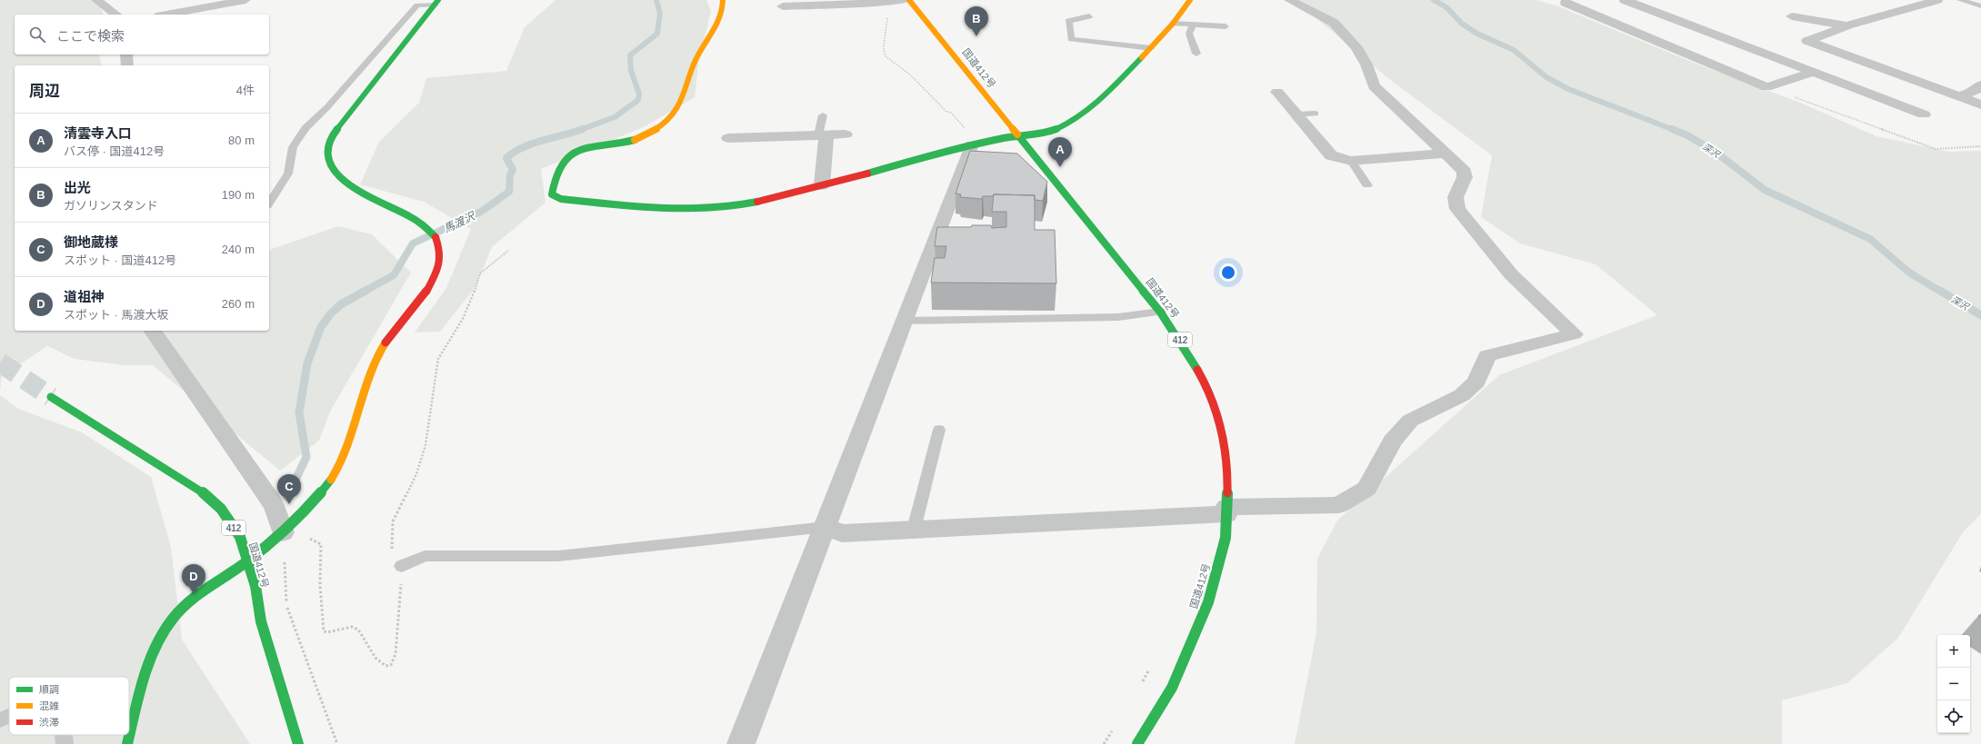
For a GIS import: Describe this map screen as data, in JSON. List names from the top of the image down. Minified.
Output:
{"streets":{"main road":["国道412号","412"]},"water":["深沢","馬渡沢"],"legend":["順調","混雑","渋滞"],"page":{"pins":["B","A","C","D"],"search":"ここで検索","heading":["周辺","4件"],"list":[{"mark":"A","name":"清雲寺入口","note":"バス停 · 国道412号","value":"80 m"},{"mark":"B","name":"出光","note":"ガソリンスタンド","value":"190 m"},{"mark":"C","name":"御地蔵様","note":"スポット · 国道412号","value":"240 m"},{"mark":"D","name":"道祖神","note":"スポット · 馬渡大坂","value":"260 m"}],"map_buttons":["+","−"]}}
